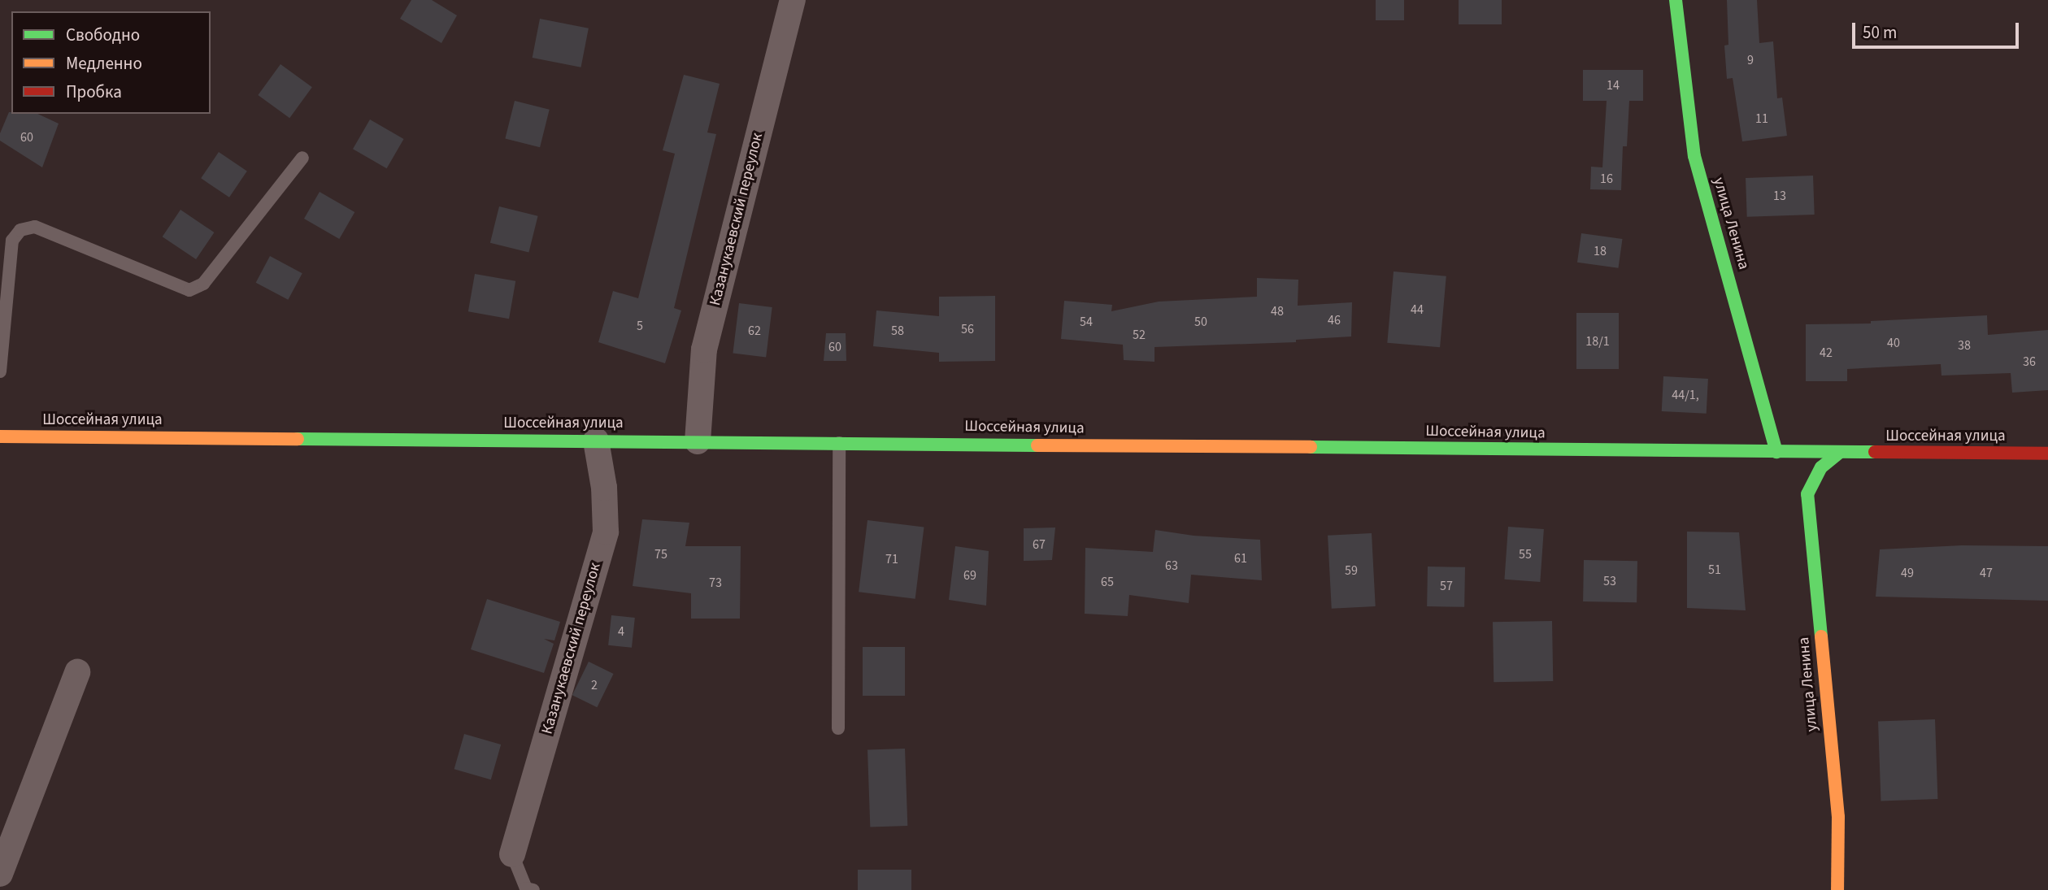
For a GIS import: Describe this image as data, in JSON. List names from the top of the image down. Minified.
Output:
{"streets":{"street":["Казанукаевский переулок","улица Ленина","Шоссейная улица"]},"crossings":[["Казанукаевский переулок","Шоссейная улица"],["улица Ленина","Шоссейная улица"]],"house_numbers":["9","14","11","60","16","13","18","44","48","46","54","50","5","56","62","58","52","18/1","40","38","60","42","36","44/1,","67","75","55","61","71","63","51","59","49","47","69","53","65","73","57","4","2"],"legend":["Свободно","Медленно","Пробка"],"scale_bar":"50 m"}
